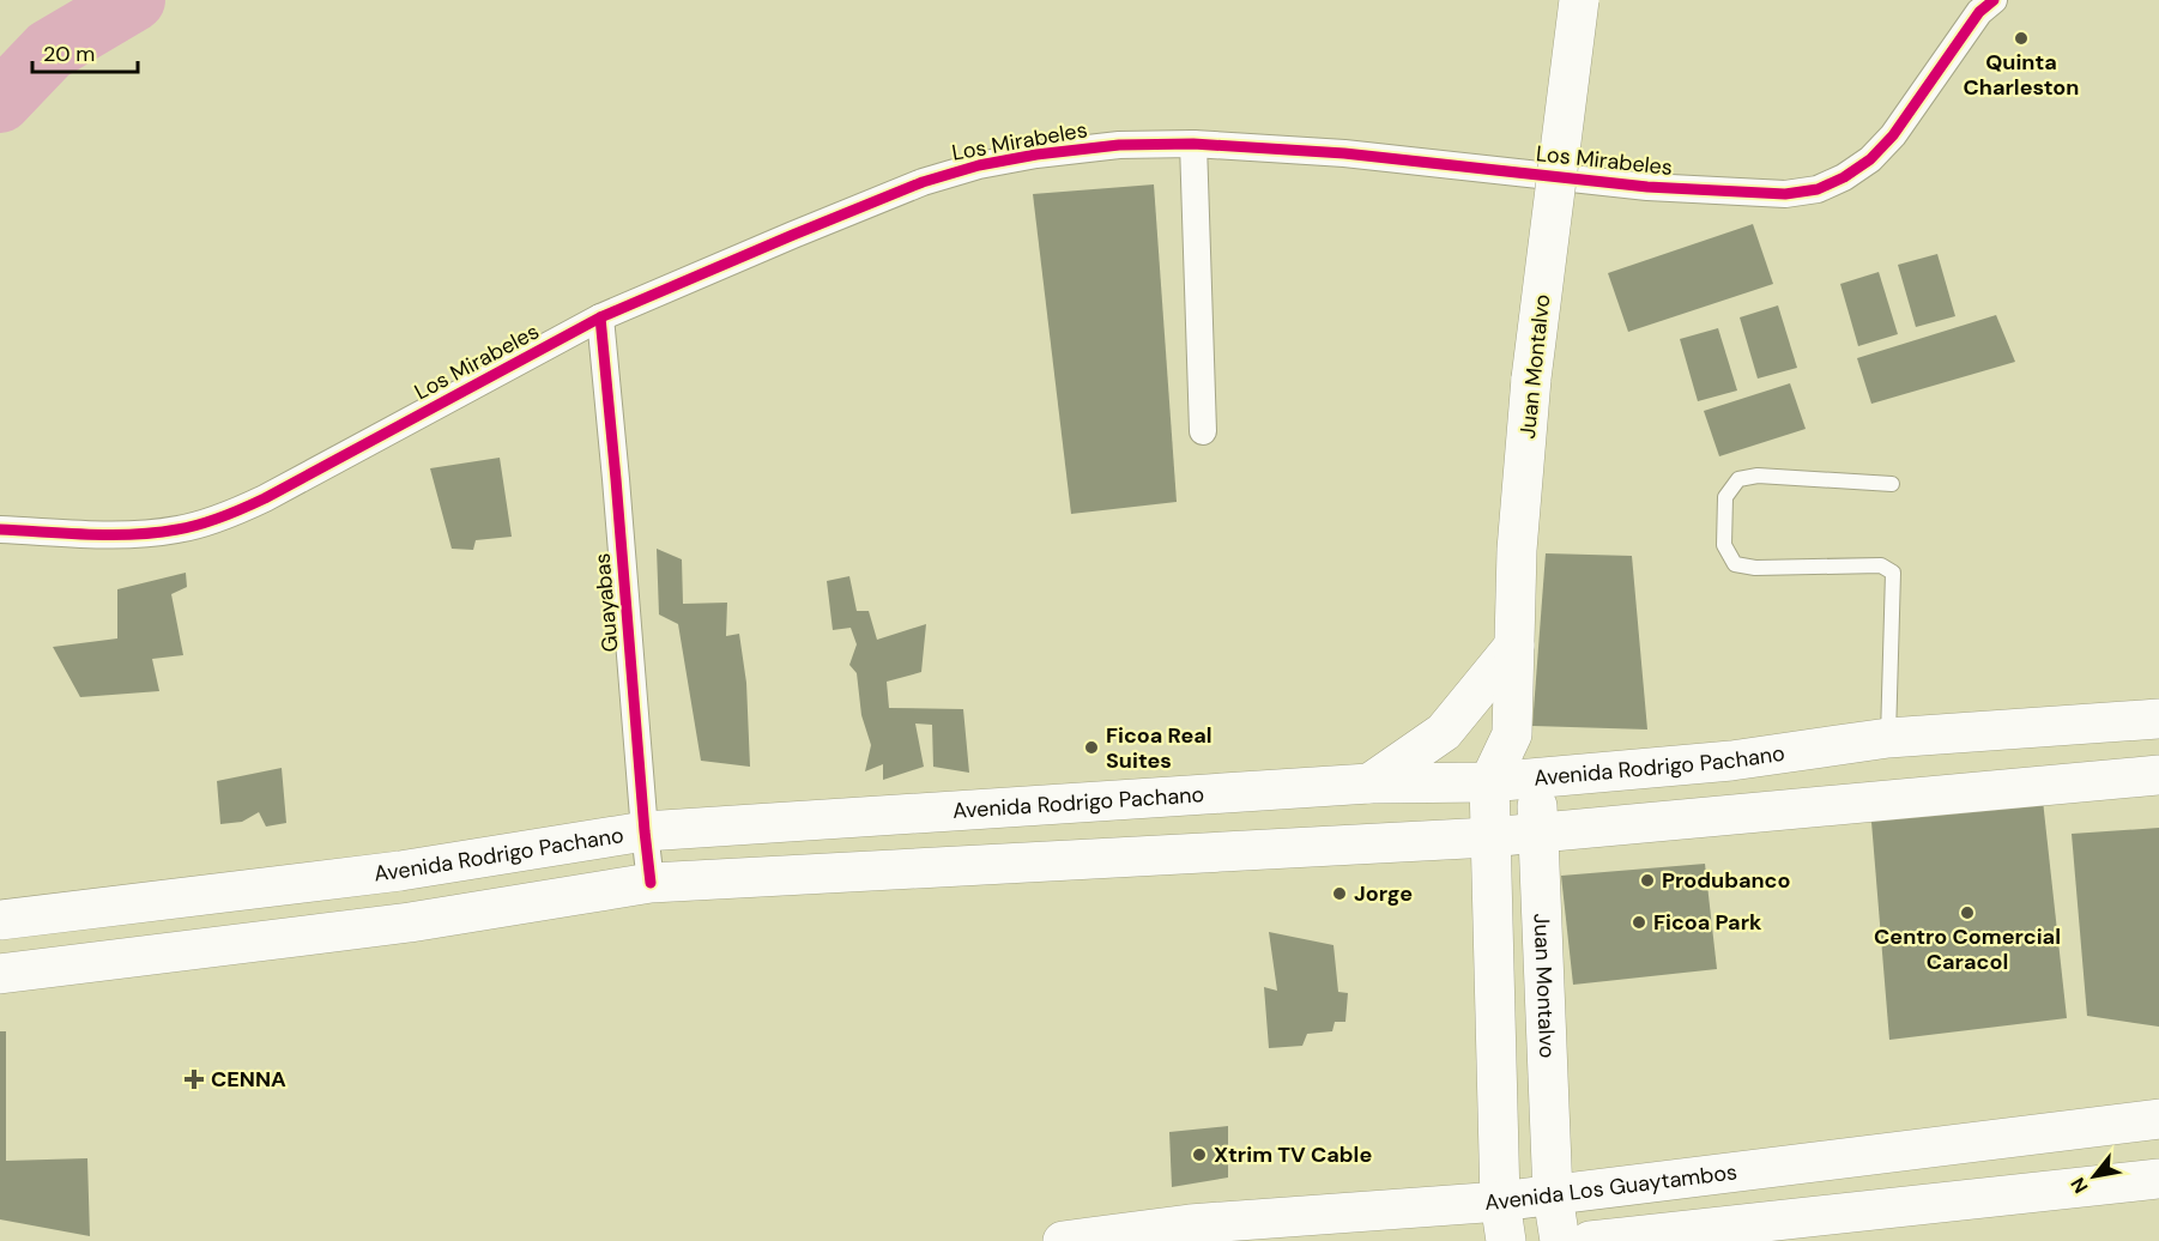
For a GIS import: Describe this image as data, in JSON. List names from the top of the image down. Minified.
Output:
{"streets":{"main road":["Juan Montalvo","Avenida Rodrigo Pachano","Avenida Los Guaytambos"],"street":["Los Mirabeles","Guayabas"]},"crossings":[["Los Mirabeles","Guayabas"],["Juan Montalvo","Avenida Rodrigo Pachano"],["Juan Montalvo","Avenida Los Guaytambos"],["Guayabas","Avenida Rodrigo Pachano"]],"places":{"other":["Quinta Charleston","Ficoa Real Suites","Produbanco","Jorge","Centro Comercial Caracol","Ficoa Park","Xtrim TV Cable"],"health":["CENNA"]},"scale_bar":"20 m","north":"bottom left"}
